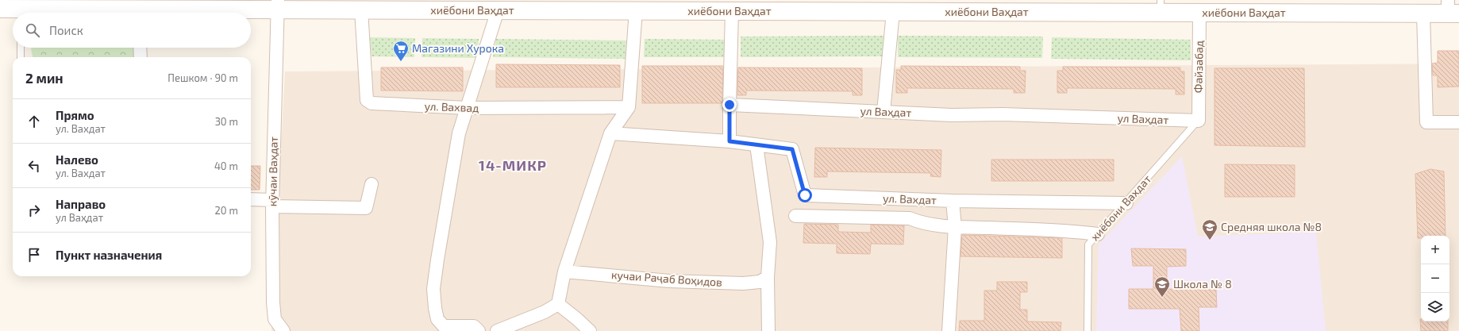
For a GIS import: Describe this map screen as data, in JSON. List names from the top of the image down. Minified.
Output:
{"streets":{"main road":["хиёбони Ваҳдат"],"street":["Файзабад","ул. Вахвад","ул Ваҳдат","кӯчаи Ваҳдат","ул. Вахдат","кучаи Раҷаб Воҳидов"],"lane":["хиёбони Вахдат"]},"crossings":[["хиёбони Ваҳдат","Файзабад"],["хиёбони Ваҳдат","ул. Вахвад"],["хиёбони Ваҳдат","кӯчаи Ваҳдат"],["Файзабад","ул Ваҳдат"],["Файзабад","хиёбони Вахдат"],["ул Ваҳдат","хиёбони Вахдат"],["ул. Вахдат","хиёбони Вахдат"]],"districts":["14-МИКР"],"places":{"supermarket":["Магазини Хурока"],"school or university":["Средняя школа №8","Школа № 8"]},"page":{"search":"Поиск","heading":["2 мин","Пешком · 90 m"],"list":[["Прямо","ул. Вахдат","30 m"],["Налево","ул. Вахдат","40 m"],["Направо","ул Ваҳдат","20 m"],"Пункт назначения"],"map_buttons":["+","−"]}}
